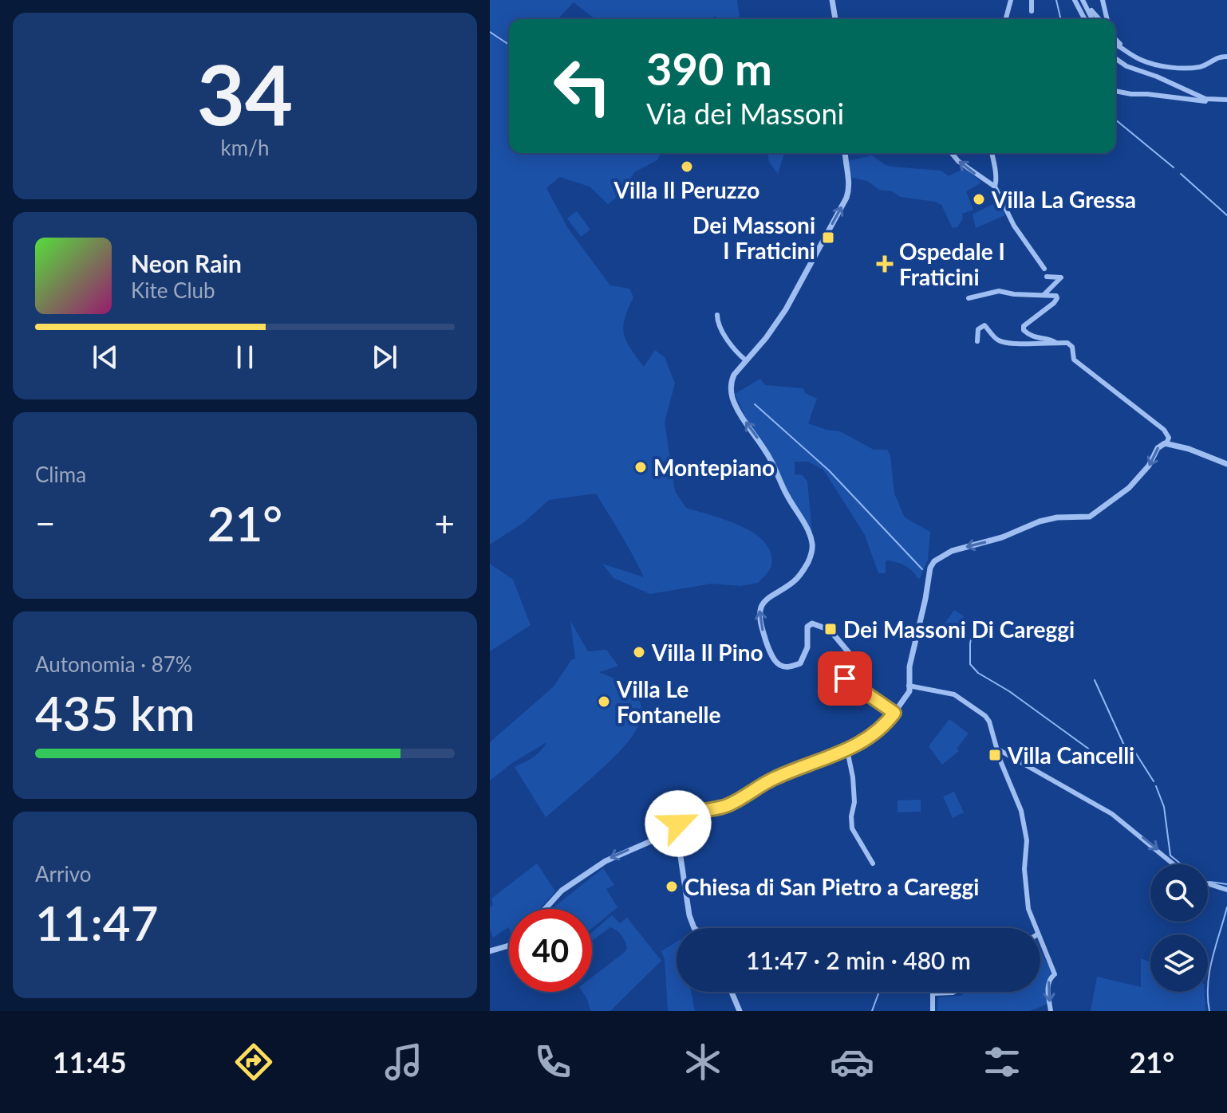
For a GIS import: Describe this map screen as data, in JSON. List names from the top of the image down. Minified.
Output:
{"places":{"other":["Villa Il Peruzzo","Villa La Gressa","Montepiano","Villa Il Pino","Villa Le Fontanelle","Chiesa di San Pietro a Careggi"],"transit":["Dei Massoni I Fraticini","Dei Massoni Di Careggi","Villa Cancelli"],"health":["Ospedale I Fraticini"]},"page":{"tile":[["34","km/h"],"Clima",["Autonomia · 87%","435 km"],["Arrivo","11:47"]],"turn":["390 m","Via dei Massoni"],"song":["Neon Rain","Kite Club"],"heat":["−","21°","+"],"limit":"40","trip":"11:47 · 2 min · 480 m","tabs":["11:45","21°"]}}
